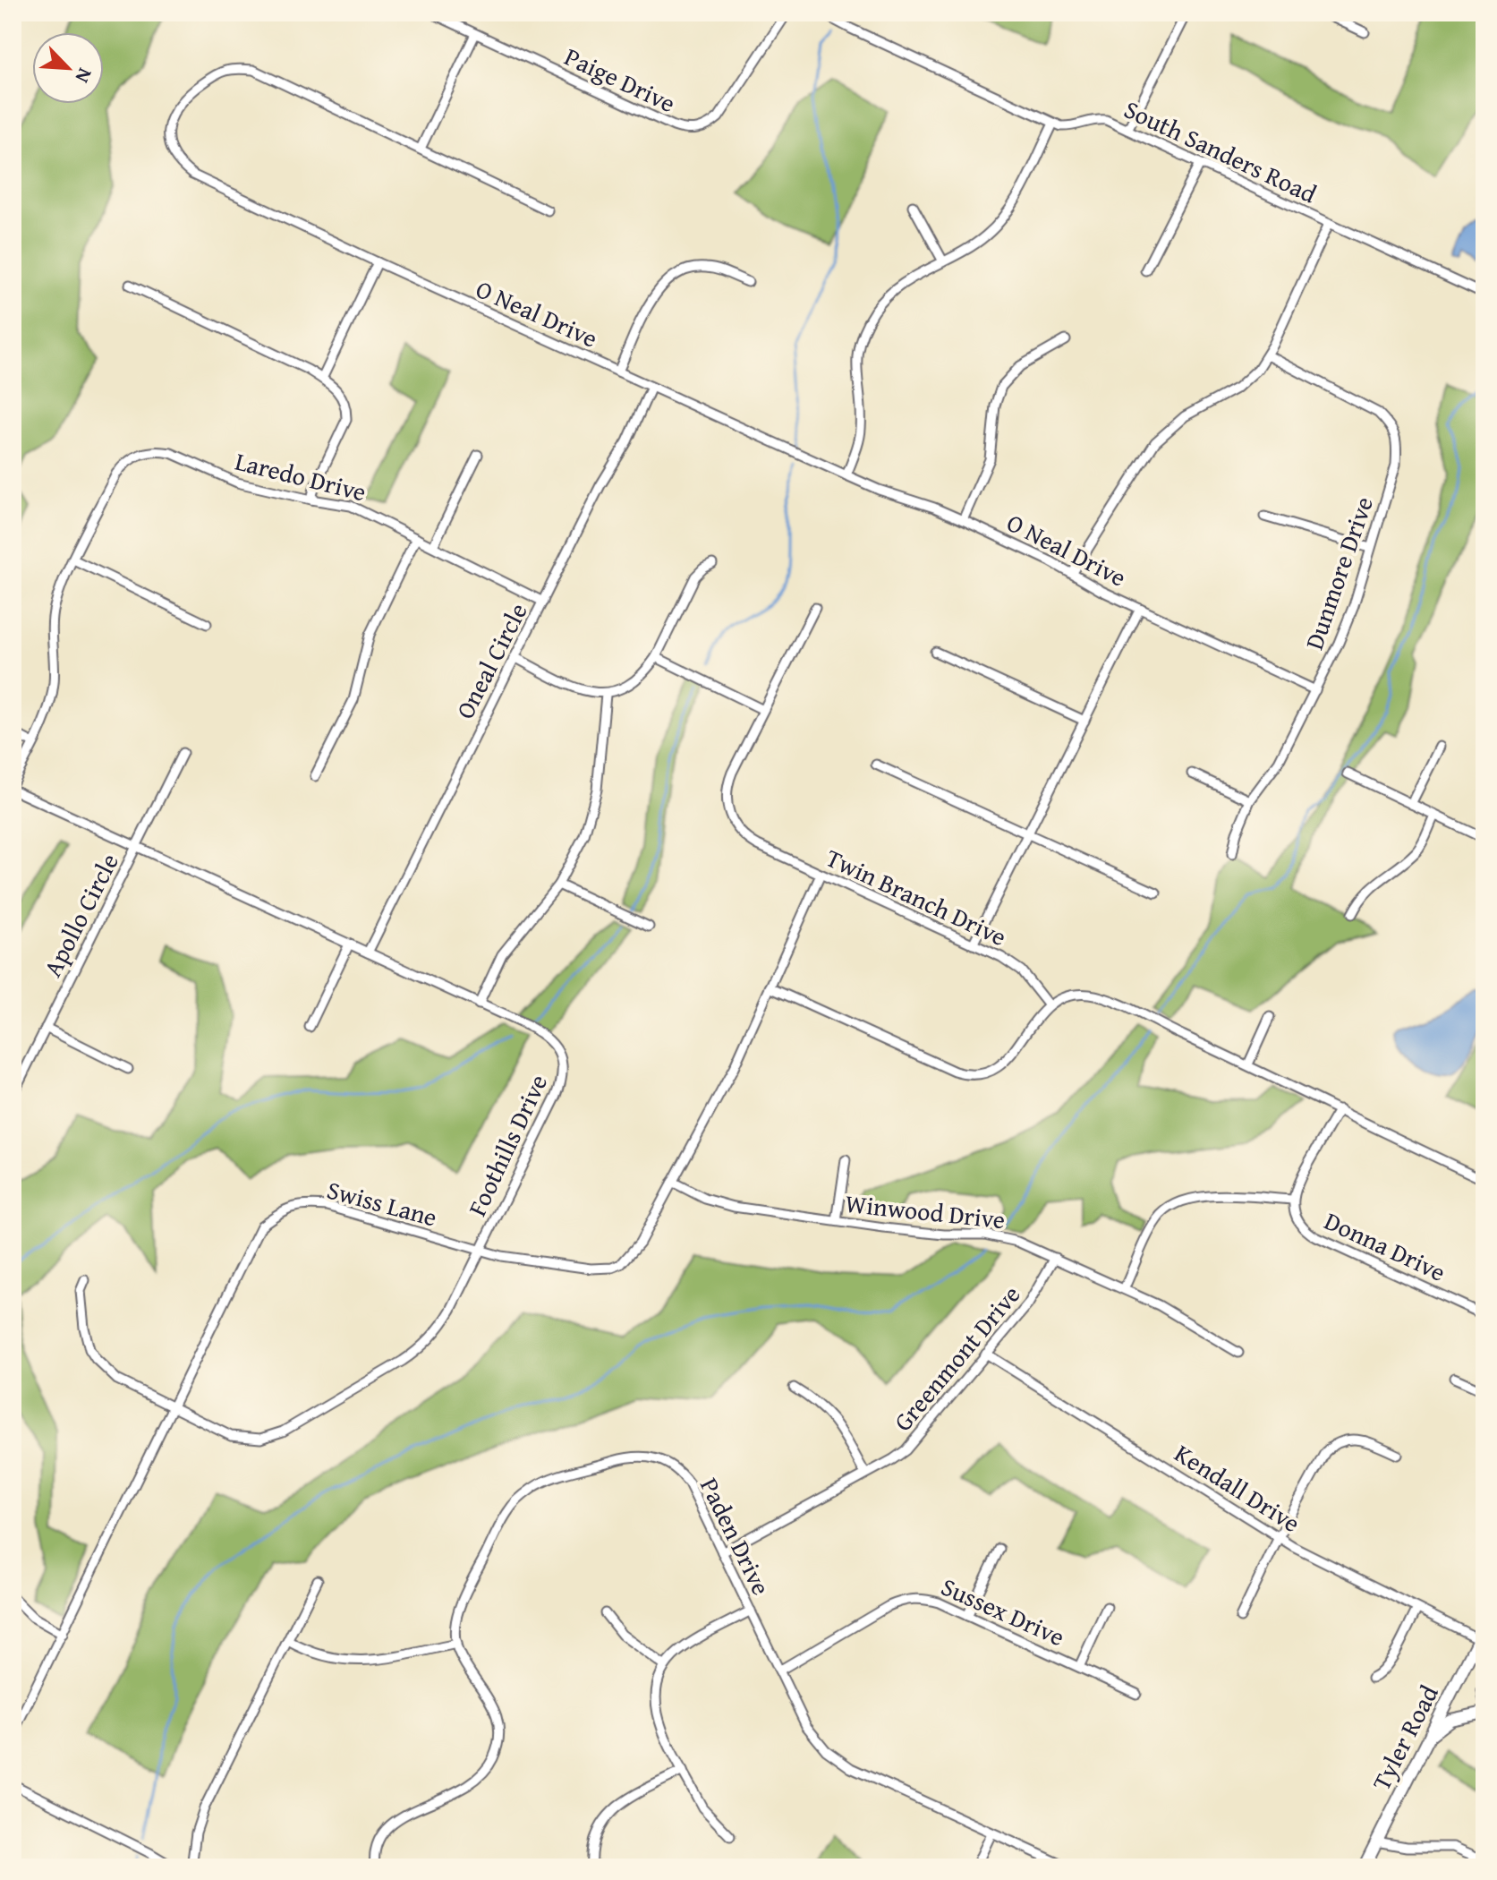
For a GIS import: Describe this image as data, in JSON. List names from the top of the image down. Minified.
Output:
{"streets":{"street":["Paige Drive","South Sanders Road","O Neal Drive","Laredo Drive","Dunmore Drive","Oneal Circle","Twin Branch Drive","Apollo Circle","Foothills Drive","Swiss Lane","Winwood Drive","Donna Drive","Greenmont Drive","Kendall Drive","Paden Drive","Sussex Drive","Tyler Road"]},"crossings":[["O Neal Drive","Dunmore Drive"],["O Neal Drive","Oneal Circle"],["Laredo Drive","Oneal Circle"],["Oneal Circle","Foothills Drive"],["Twin Branch Drive","Swiss Lane"],["Apollo Circle","Foothills Drive"],["Foothills Drive","Swiss Lane"],["Swiss Lane","Winwood Drive"],["Winwood Drive","Greenmont Drive"],["Greenmont Drive","Kendall Drive"],["Greenmont Drive","Paden Drive"],["Kendall Drive","Tyler Road"],["Paden Drive","Sussex Drive"]],"north":"bottom right"}
